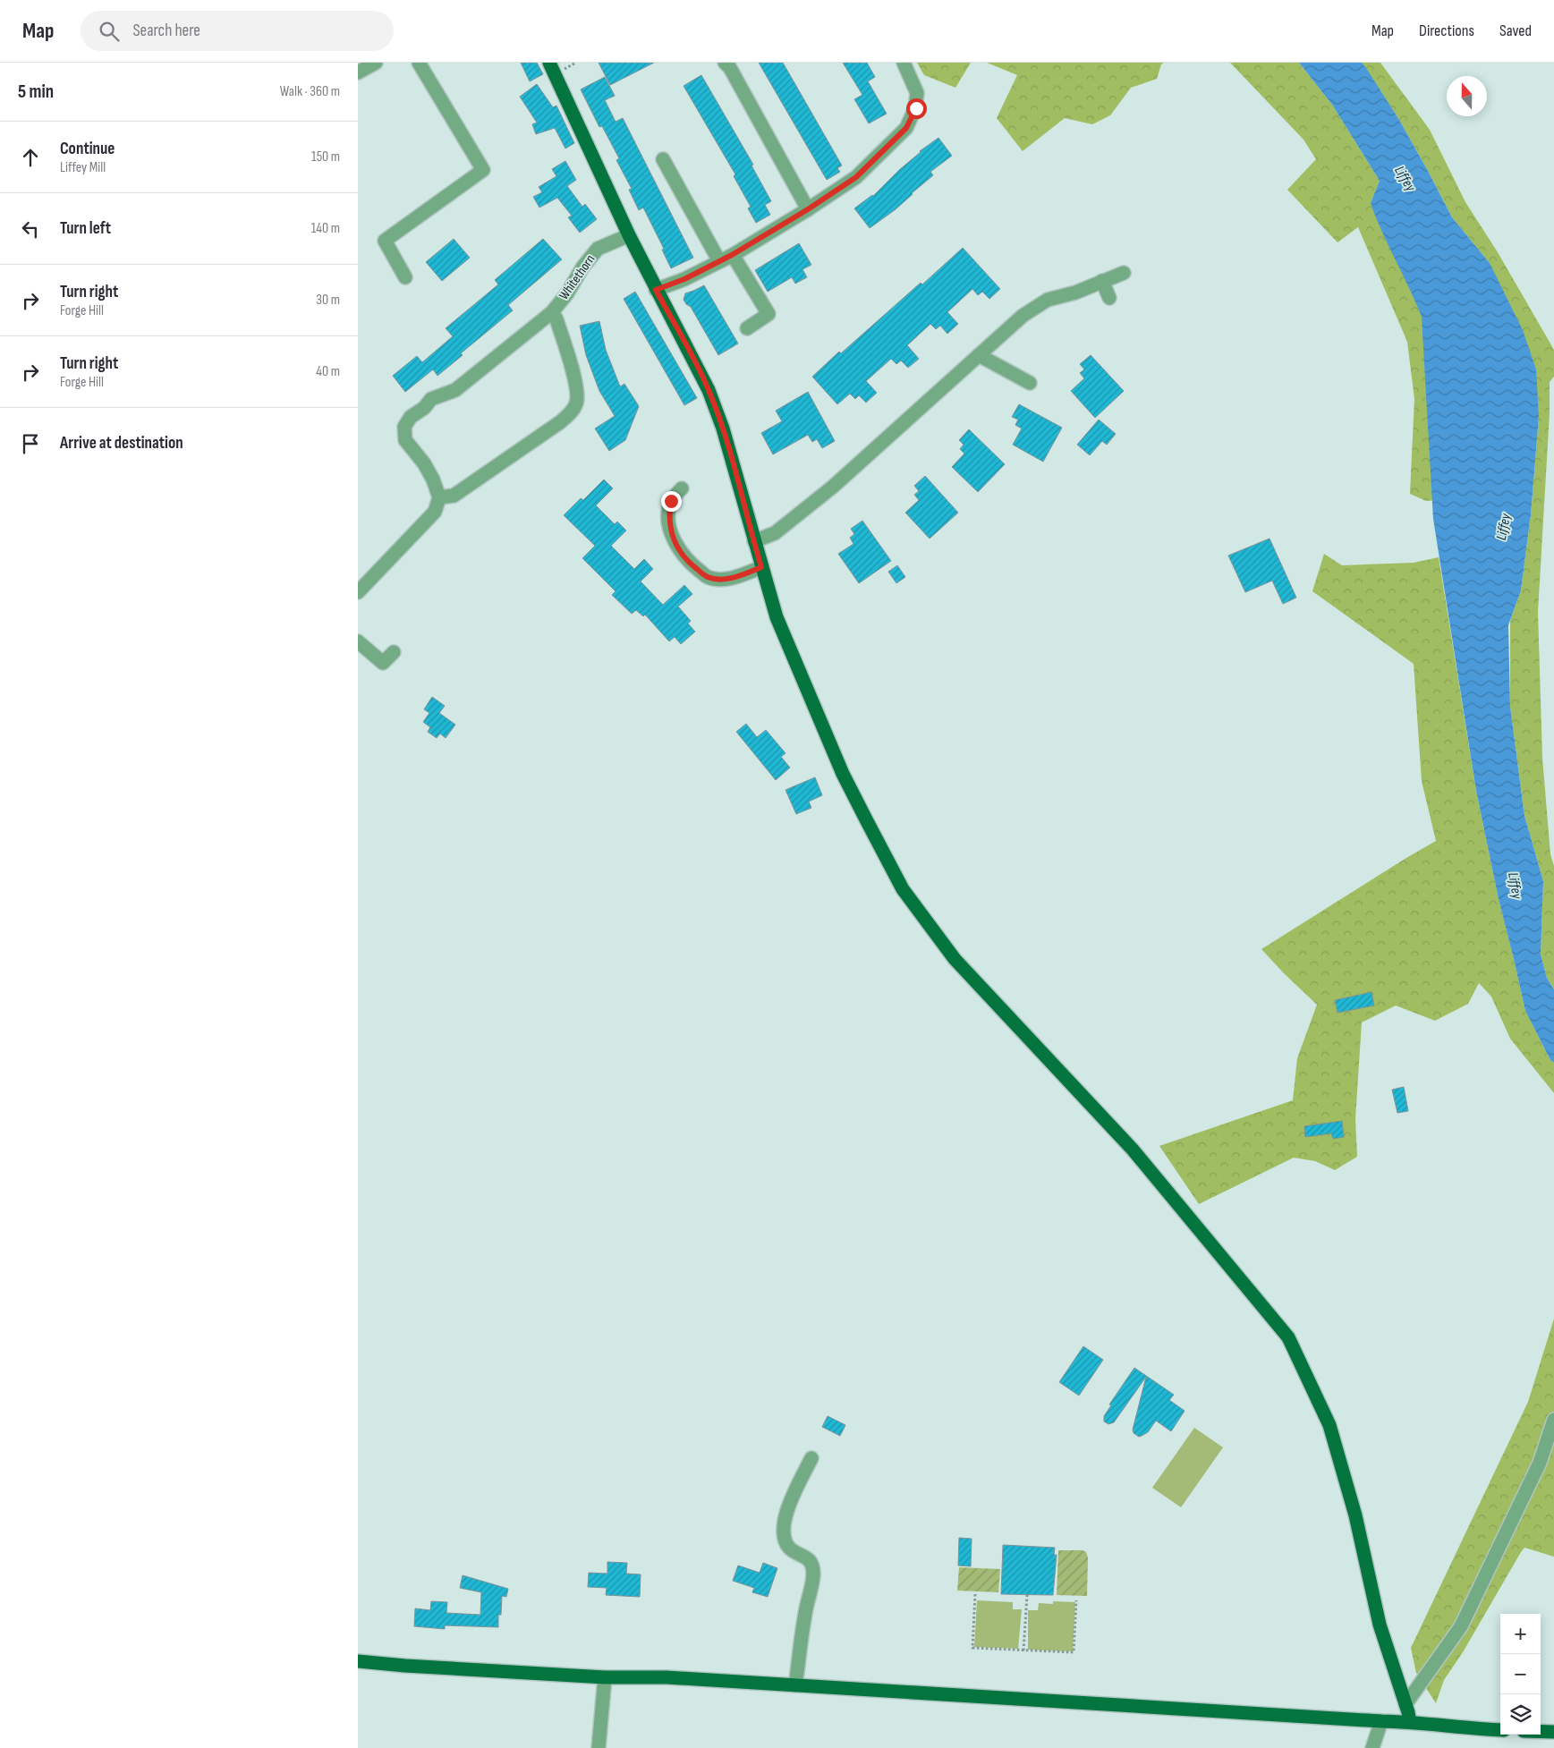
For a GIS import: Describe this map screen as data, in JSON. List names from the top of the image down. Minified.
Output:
{"streets":{"street":["Whitethorn"]},"water":["Liffey"],"north":"top","page":{"header":"Map","search":"Search here","nav":["Map","Directions","Saved"],"heading":["5 min","Walk · 360 m"],"list":[["Continue","Liffey Mill","150 m"],["Turn left","140 m"],["Turn right","Forge Hill","30 m"],["Turn right","Forge Hill","40 m"],"Arrive at destination"],"map_buttons":["+","−"]}}
